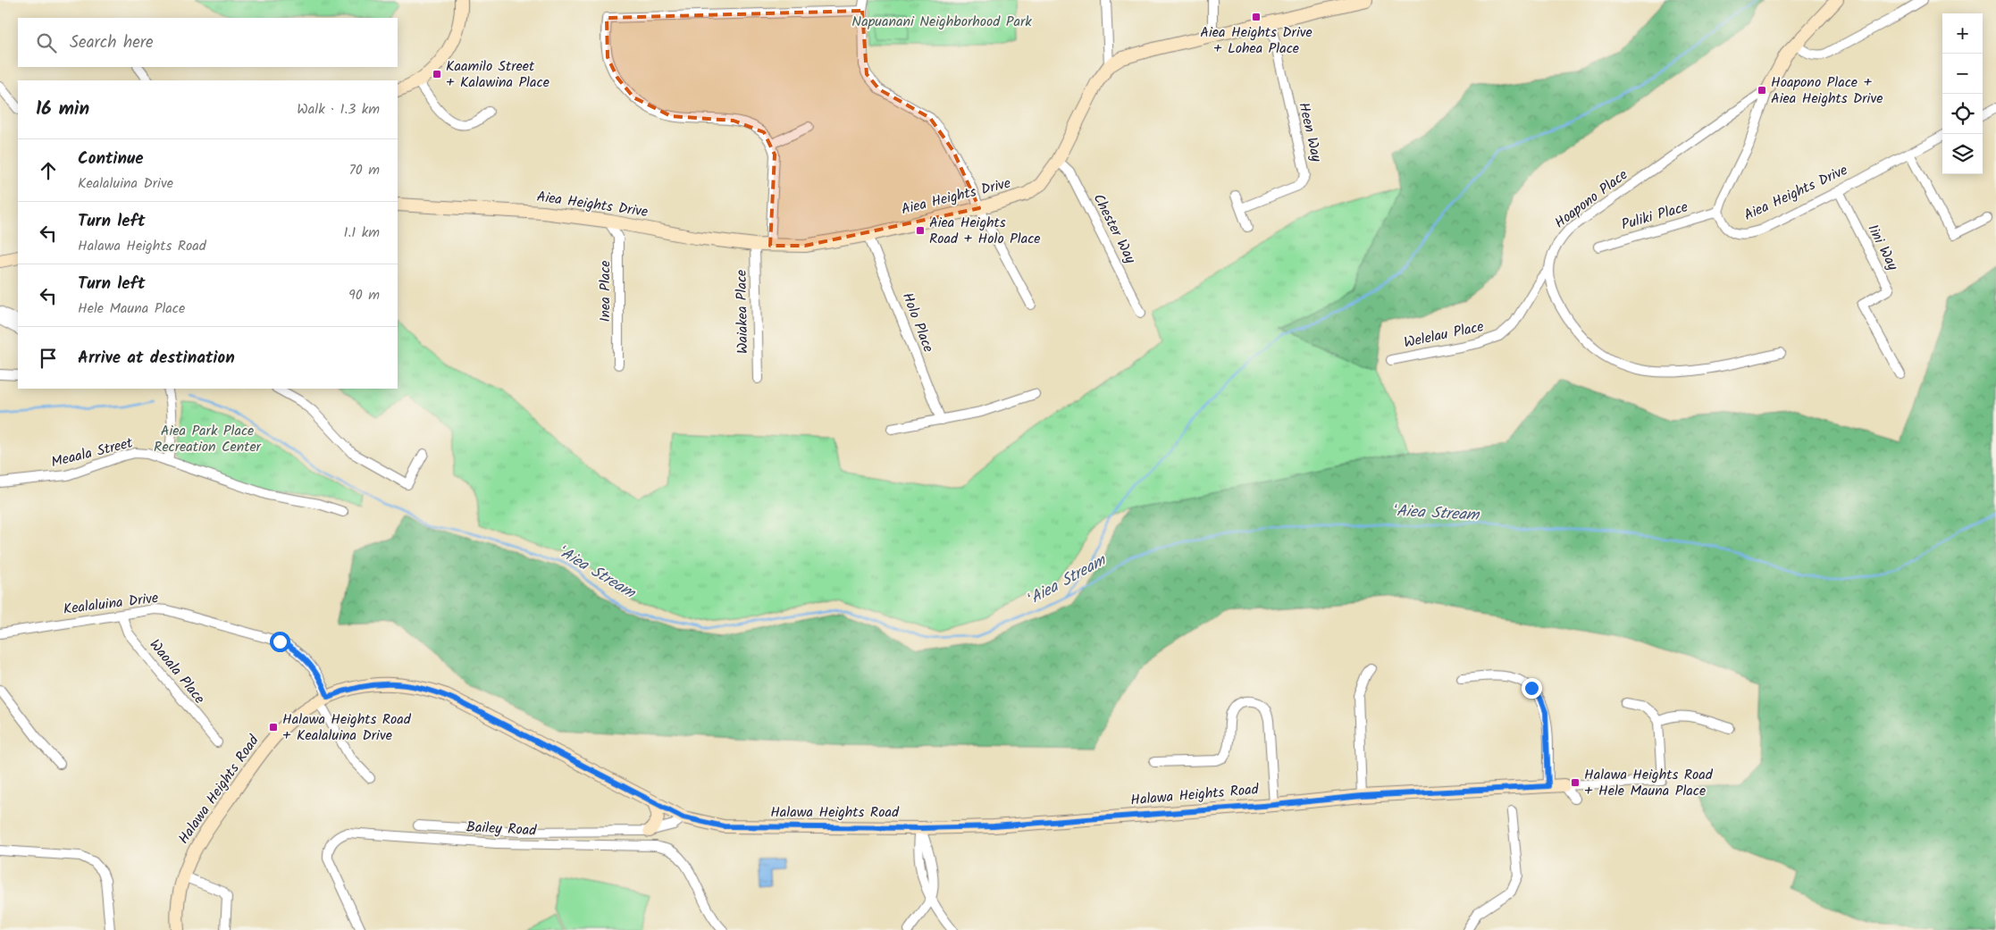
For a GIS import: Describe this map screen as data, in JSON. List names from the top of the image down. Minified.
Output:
{"streets":{"street":["Heen Way","Aiea Heights Drive","Hoapono Place","Puliki Place","Chester Way","Iini Way","Inea Place","Waiakea Place","Holo Place","Welelau Place","Meaala Street","Kealaluina Drive","Waoala Place","Halawa Heights Road","Bailey Road"]},"crossings":[["Heen Way","Aiea Heights Drive"],["Aiea Heights Drive","Hoapono Place"],["Aiea Heights Drive","Puliki Place"],["Aiea Heights Drive","Chester Way"],["Aiea Heights Drive","Iini Way"],["Aiea Heights Drive","Inea Place"],["Aiea Heights Drive","Waiakea Place"],["Aiea Heights Drive","Holo Place"],["Hoapono Place","Welelau Place"],["Kealaluina Drive","Waoala Place"],["Kealaluina Drive","Halawa Heights Road"]],"water":["ʻAiea Stream"],"parks":["Napuanani Neighborhood Park","Aiea Park Place Recreation Center"],"places":{"transit":["Aiea Heights Drive + Lohea Place","Kaamilo Street + Kalawina Place","Hoapono Place + Aiea Heights Drive","Aiea Heights Road + Holo Place","Halawa Heights Road + Kealaluina Drive","Halawa Heights Road + Hele Mauna Place"]},"page":{"map_buttons":["+","−"],"search":"Search here","heading":["16 min","Walk · 1.3 km"],"list":[["Continue","Kealaluina Drive","70 m"],["Turn left","Halawa Heights Road","1.1 km"],["Turn left","Hele Mauna Place","90 m"],"Arrive at destination"]}}
